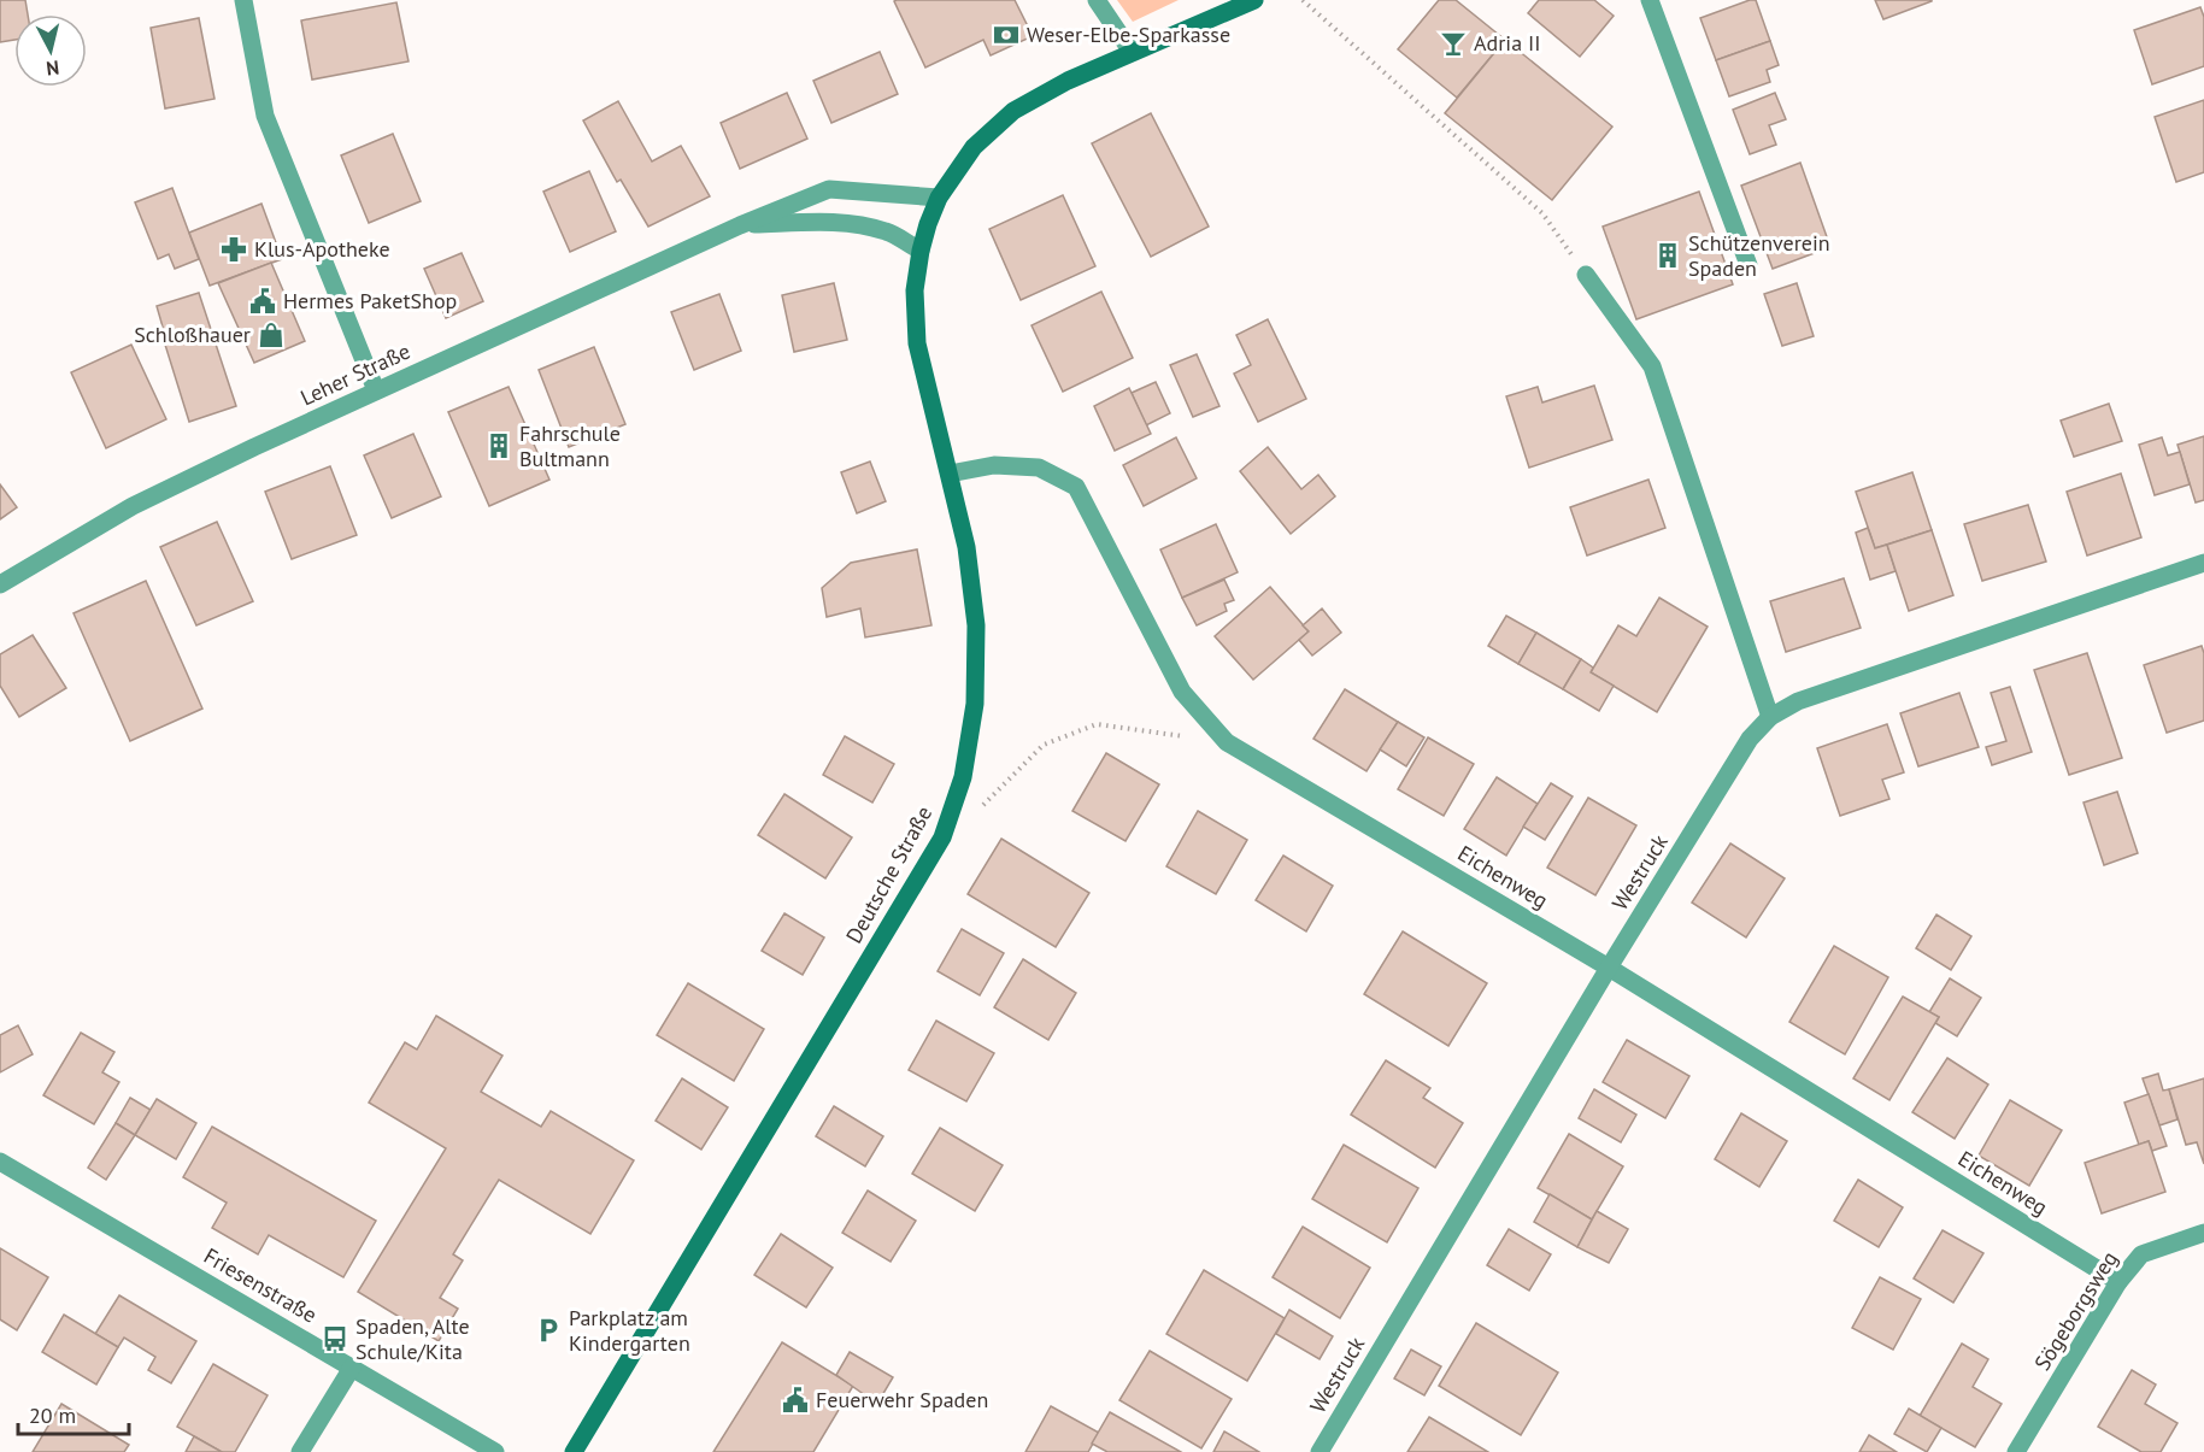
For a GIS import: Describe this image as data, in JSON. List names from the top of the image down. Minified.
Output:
{"streets":{"street":["Leher Straße","Westruck","Deutsche Straße","Eichenweg","Friesenstraße","Sögeborgsweg"]},"crossings":[["Leher Straße","Deutsche Straße"],["Westruck","Eichenweg"],["Deutsche Straße","Eichenweg"],["Eichenweg","Sögeborgsweg"]],"places":{"bank":["Weser-Elbe-Sparkasse"],"bar":["Adria II"],"pharmacy":["Klus-Apotheke"],"building":["Schützenverein Spaden","Fahrschule Bultmann"],"public building":["Hermes PaketShop","Feuerwehr Spaden"],"shop":["Schloßhauer"],"parking":["Parkplatz am Kindergarten"],"bus stop":["Spaden, Alte Schule/Kita"]},"scale_bar":"20 m","north":"bottom"}
